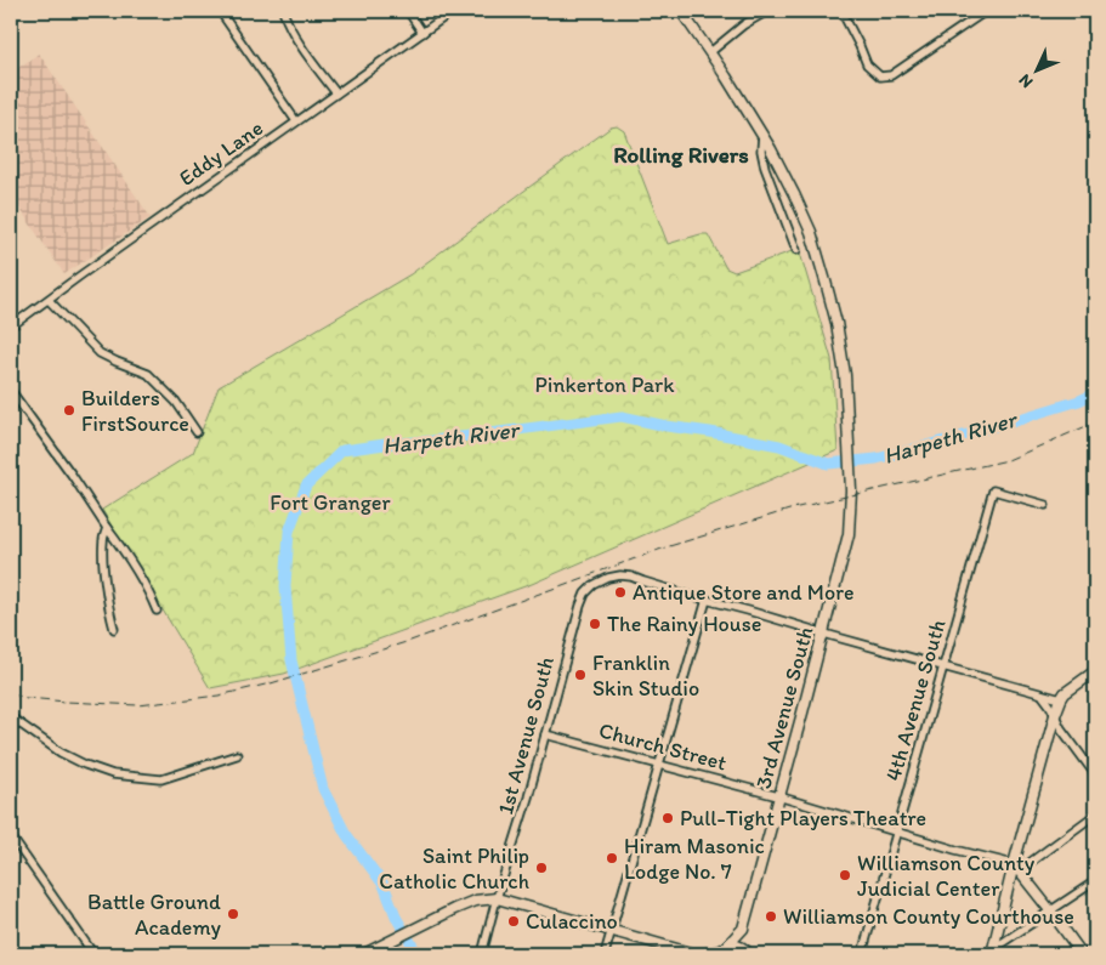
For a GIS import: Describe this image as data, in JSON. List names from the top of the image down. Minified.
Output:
{"streets":{"main road":["3rd Avenue South"],"street":["Eddy Lane","4th Avenue South","1st Avenue South","Church Street"]},"crossings":[["4th Avenue South","Church Street"],["3rd Avenue South","Church Street"],["1st Avenue South","Church Street"]],"districts":["Rolling Rivers"],"water":["Harpeth River"],"parks":["Pinkerton Park","Fort Granger"],"places":["Builders FirstSource","Antique Store and More","The Rainy House","Franklin Skin Studio","Pull-Tight Players Theatre","Hiram Masonic Lodge No. 7","Saint Philip Catholic Church","Williamson County Judicial Center","Battle Ground Academy","Williamson County Courthouse","Culaccino"],"north":"bottom left"}
